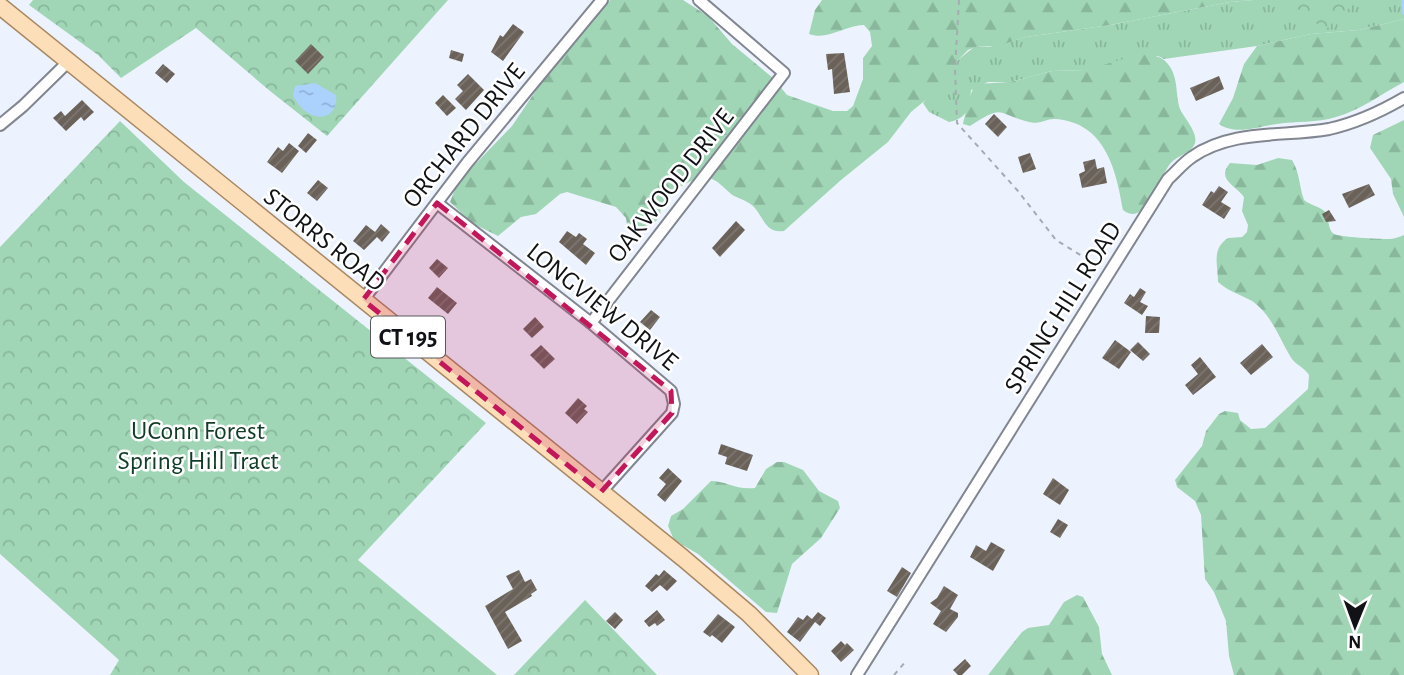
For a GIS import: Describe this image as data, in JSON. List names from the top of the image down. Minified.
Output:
{"streets":{"main road":["STORRS ROAD","CT 195"],"street":["ORCHARD DRIVE","OAKWOOD DRIVE","LONGVIEW DRIVE","SPRING HILL ROAD"]},"crossings":[["ORCHARD DRIVE","STORRS ROAD"],["ORCHARD DRIVE","LONGVIEW DRIVE"],["OAKWOOD DRIVE","LONGVIEW DRIVE"],["STORRS ROAD","LONGVIEW DRIVE"]],"parks":["UConn Forest Spring Hill Tract"],"north":"bottom"}
